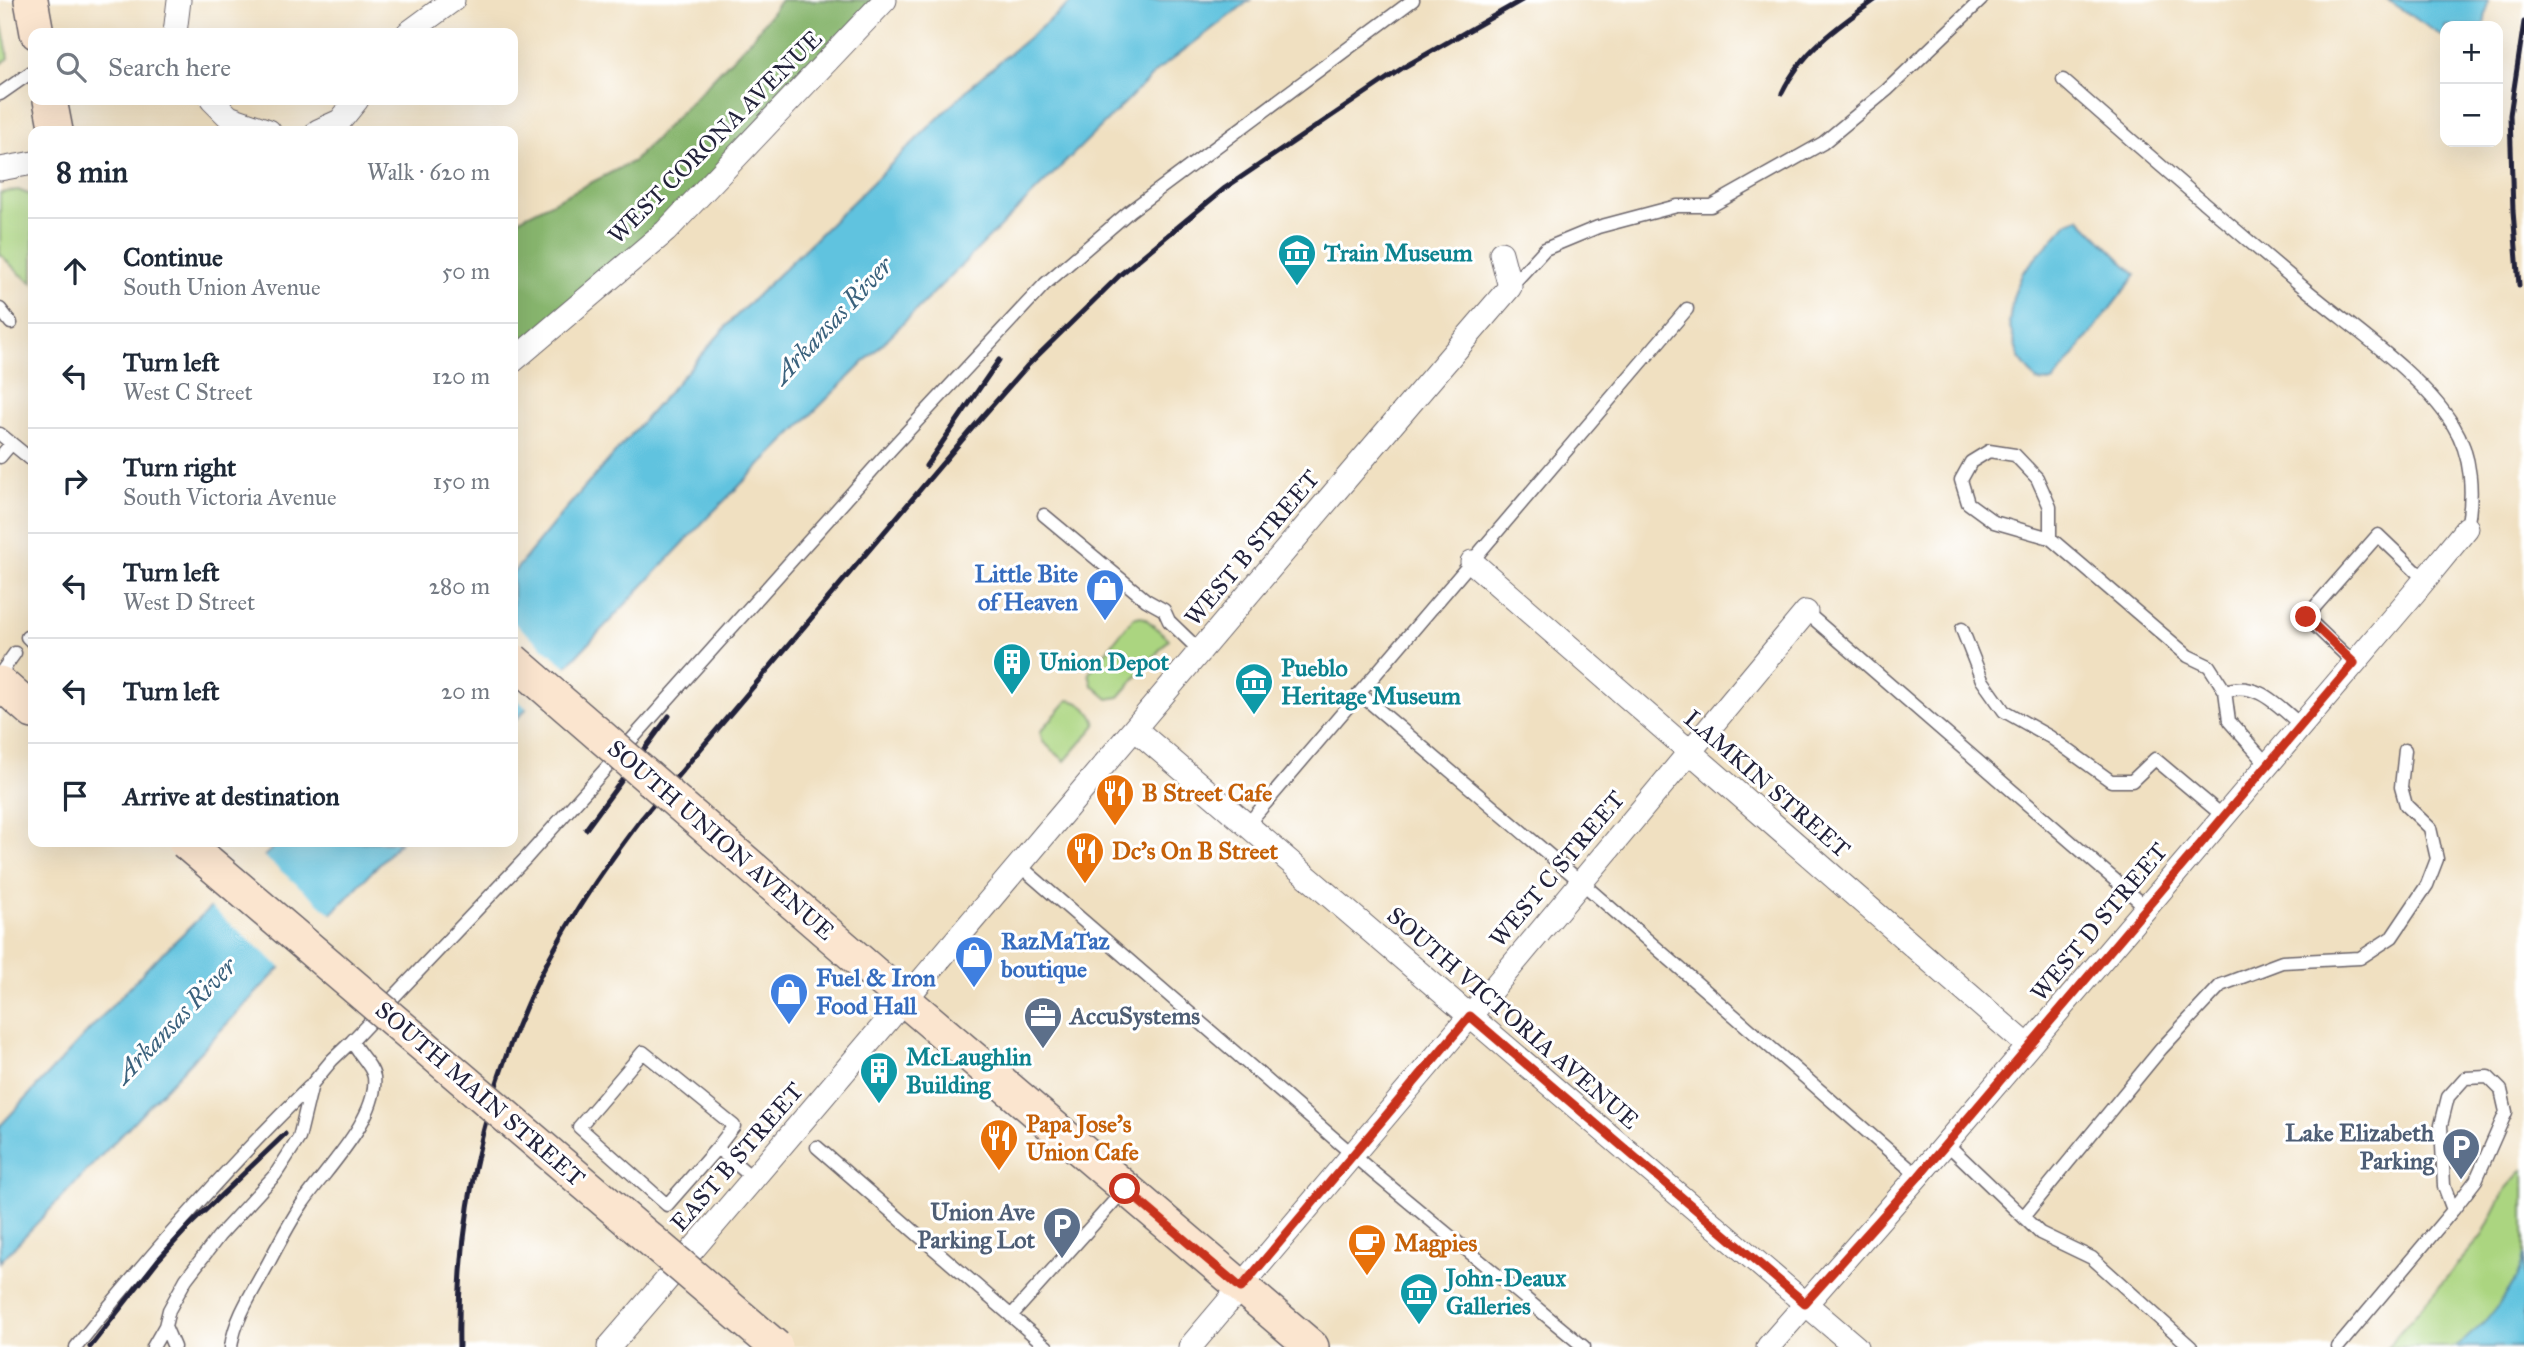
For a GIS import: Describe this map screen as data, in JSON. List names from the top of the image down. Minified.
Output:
{"streets":{"street":["WEST CORONA AVENUE","WEST B STREET","LAMKIN STREET","SOUTH UNION AVENUE","WEST C STREET","WEST D STREET","SOUTH VICTORIA AVENUE","SOUTH MAIN STREET","EAST B STREET"]},"crossings":[["WEST B STREET","SOUTH UNION AVENUE"],["WEST B STREET","SOUTH VICTORIA AVENUE"],["WEST B STREET","EAST B STREET"],["LAMKIN STREET","WEST C STREET"],["LAMKIN STREET","WEST D STREET"],["SOUTH UNION AVENUE","WEST C STREET"],["SOUTH UNION AVENUE","EAST B STREET"],["WEST C STREET","SOUTH VICTORIA AVENUE"],["WEST D STREET","SOUTH VICTORIA AVENUE"]],"water":["Arkansas River"],"places":{"museum":["Train Museum","Pueblo Heritage Museum","John-Deaux Galleries"],"shop":["Little Bite of Heaven","RazMaTaz boutique","Fuel & Iron Food Hall"],"building":["Union Depot","McLaughlin Building"],"restaurant":["B Street Cafe","Dc's On B Street","Papa Jose's Union Cafe"],"office":["AccuSystems"],"parking":["Lake Elizabeth Parking","Union Ave Parking Lot"],"cafe":["Magpies"]},"page":{"map_buttons":["+","−"],"search":"Search here","heading":["8 min","Walk · 620 m"],"list":[["Continue","South Union Avenue","50 m"],["Turn left","West C Street","120 m"],["Turn right","South Victoria Avenue","150 m"],["Turn left","West D Street","280 m"],["Turn left","20 m"],"Arrive at destination"]}}
